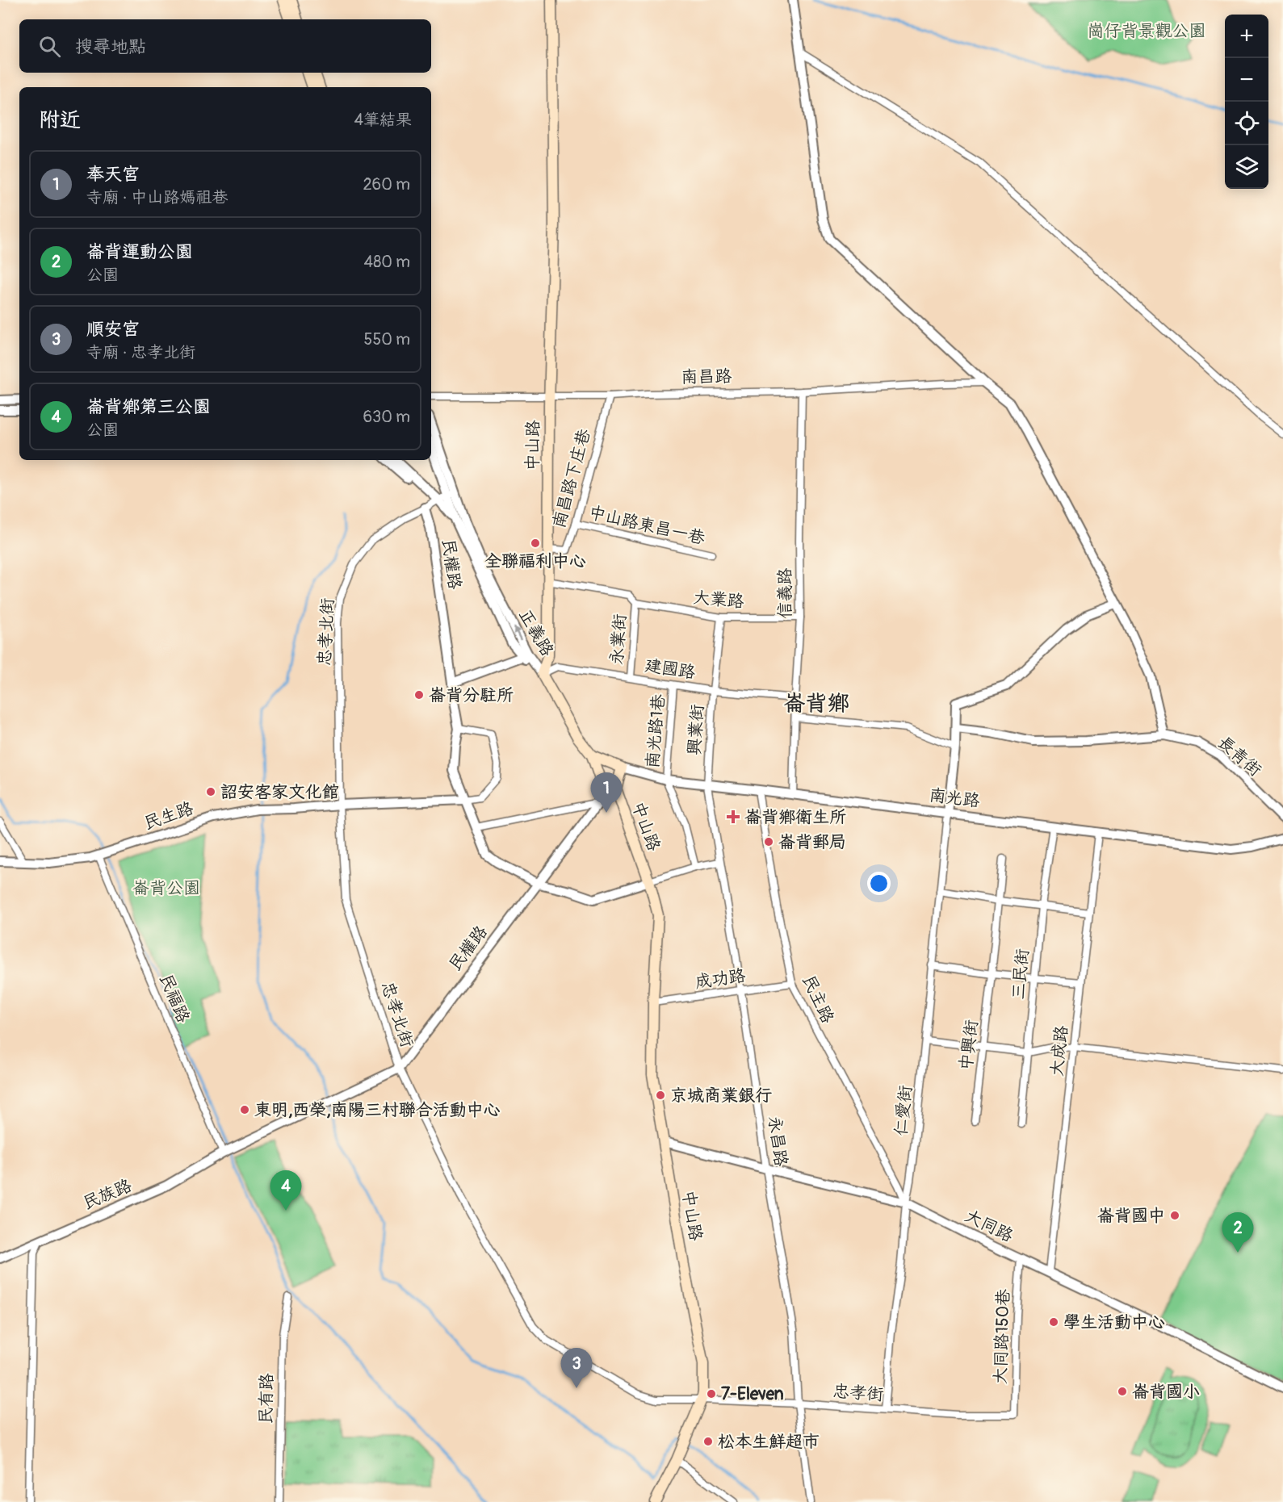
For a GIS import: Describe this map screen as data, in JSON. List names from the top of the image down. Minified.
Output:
{"streets":{"main road":["中山路"],"street":["南昌路","南昌路下庄巷","中山路東昌一巷","民權路","信義路","大業路","忠孝北街","正義路","永業街","建國路","興業街","南光路1巷","長青街","南光路","民生路","三民街","成功路","民福路","民主路","中興街","大成路","仁愛街","永昌路","民族路","大同路","大同路150巷","忠孝街","民有路"]},"crossings":[["南昌路","中山路"],["南昌路","南昌路下庄巷"],["南昌路","信義路"],["中山路","南昌路下庄巷"],["中山路","大業路"],["中山路","忠孝北街"],["中山路","正義路"],["中山路","建國路"],["中山路","成功路"],["中山路","大同路"],["中山路","忠孝街"],["南昌路下庄巷","中山路東昌一巷"],["民權路","忠孝北街"],["民權路","正義路"],["民權路","民生路"],["民權路","民福路"],["民權路","民族路"],["信義路","大業路"],["信義路","建國路"],["信義路","南光路"],["大業路","永業街"],["大業路","興業街"],["忠孝北街","正義路"],["忠孝北街","民生路"],["忠孝北街","忠孝街"],["正義路","建國路"],["永業街","建國路"],["建國路","興業街"],["建國路","南光路1巷"],["興業街","南光路"],["興業街","永昌路"],["南光路1巷","南光路"],["南光路","三民街"],["南光路","民主路"],["南光路","大成路"],["南光路","仁愛街"],["南光路","永昌路"],["民生路","民福路"],["三民街","中興街"],["成功路","民主路"],["成功路","永昌路"],["民福路","民族路"],["民主路","仁愛街"],["民主路","大同路"],["大成路","大同路"],["仁愛街","大同路"],["仁愛街","忠孝街"],["永昌路","大同路"],["永昌路","忠孝街"],["大同路","大同路150巷"],["大同路150巷","忠孝街"]],"districts":["崙背鄉"],"parks":["崗仔背景觀公園","崙背公園"],"places":{"other":["全聯福利中心","崙背分駐所","詔安客家文化館","崙背郵局","京城商業銀行","東明,西榮,南陽三村聯合活動中心","崙背國中","學生活動中心","崙背國小","7-Eleven","松本生鮮超市"],"health":["崙背鄉衛生所"]},"page":{"map_buttons":["+","−"],"search":"搜尋地點","heading":["附近","4筆結果"],"list":[{"mark":"1","name":"奉天宮","note":"寺廟 · 中山路媽祖巷","value":"260 m"},{"mark":"2","name":"崙背運動公園","note":"公園","value":"480 m"},{"mark":"3","name":"順安宮","note":"寺廟 · 忠孝北街","value":"550 m"},{"mark":"4","name":"崙背鄉第三公園","note":"公園","value":"630 m"}],"pins":["1","4","2","3"]}}
